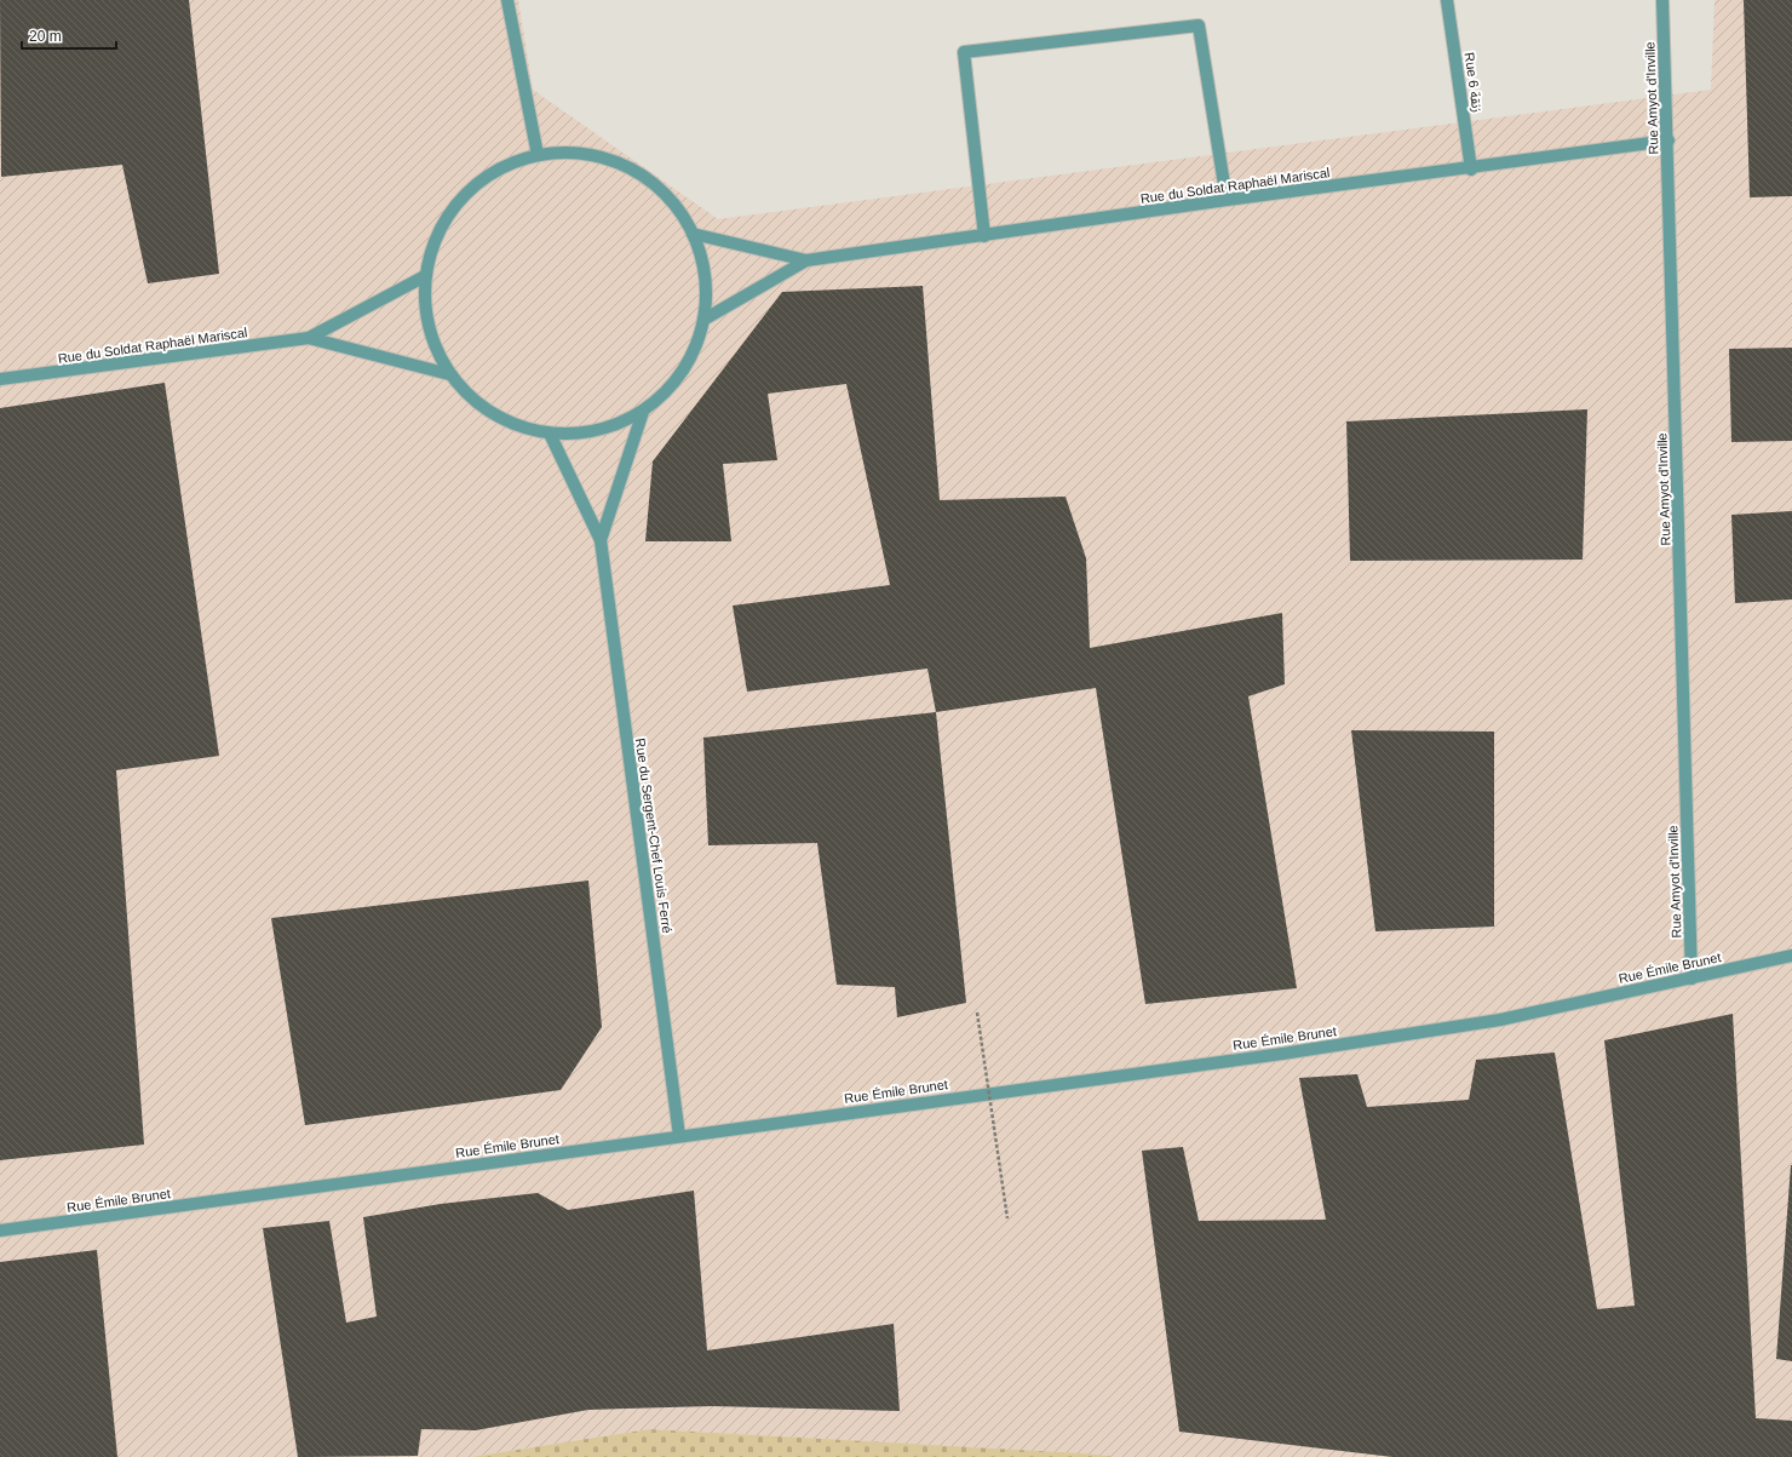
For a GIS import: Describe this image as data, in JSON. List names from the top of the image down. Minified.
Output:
{"streets":{"street":["Rue 6 زنقة","Rue Amyot d'Inville","Rue du Soldat Raphaël Mariscal","Rue du Sergent-Chef Louis Ferré","Rue Émile Brunet"]},"crossings":[["Rue 6 زنقة","Rue du Soldat Raphaël Mariscal"],["Rue Amyot d'Inville","Rue du Soldat Raphaël Mariscal"],["Rue Amyot d'Inville","Rue Émile Brunet"],["Rue du Sergent-Chef Louis Ferré","Rue Émile Brunet"]],"scale_bar":"20 m"}
